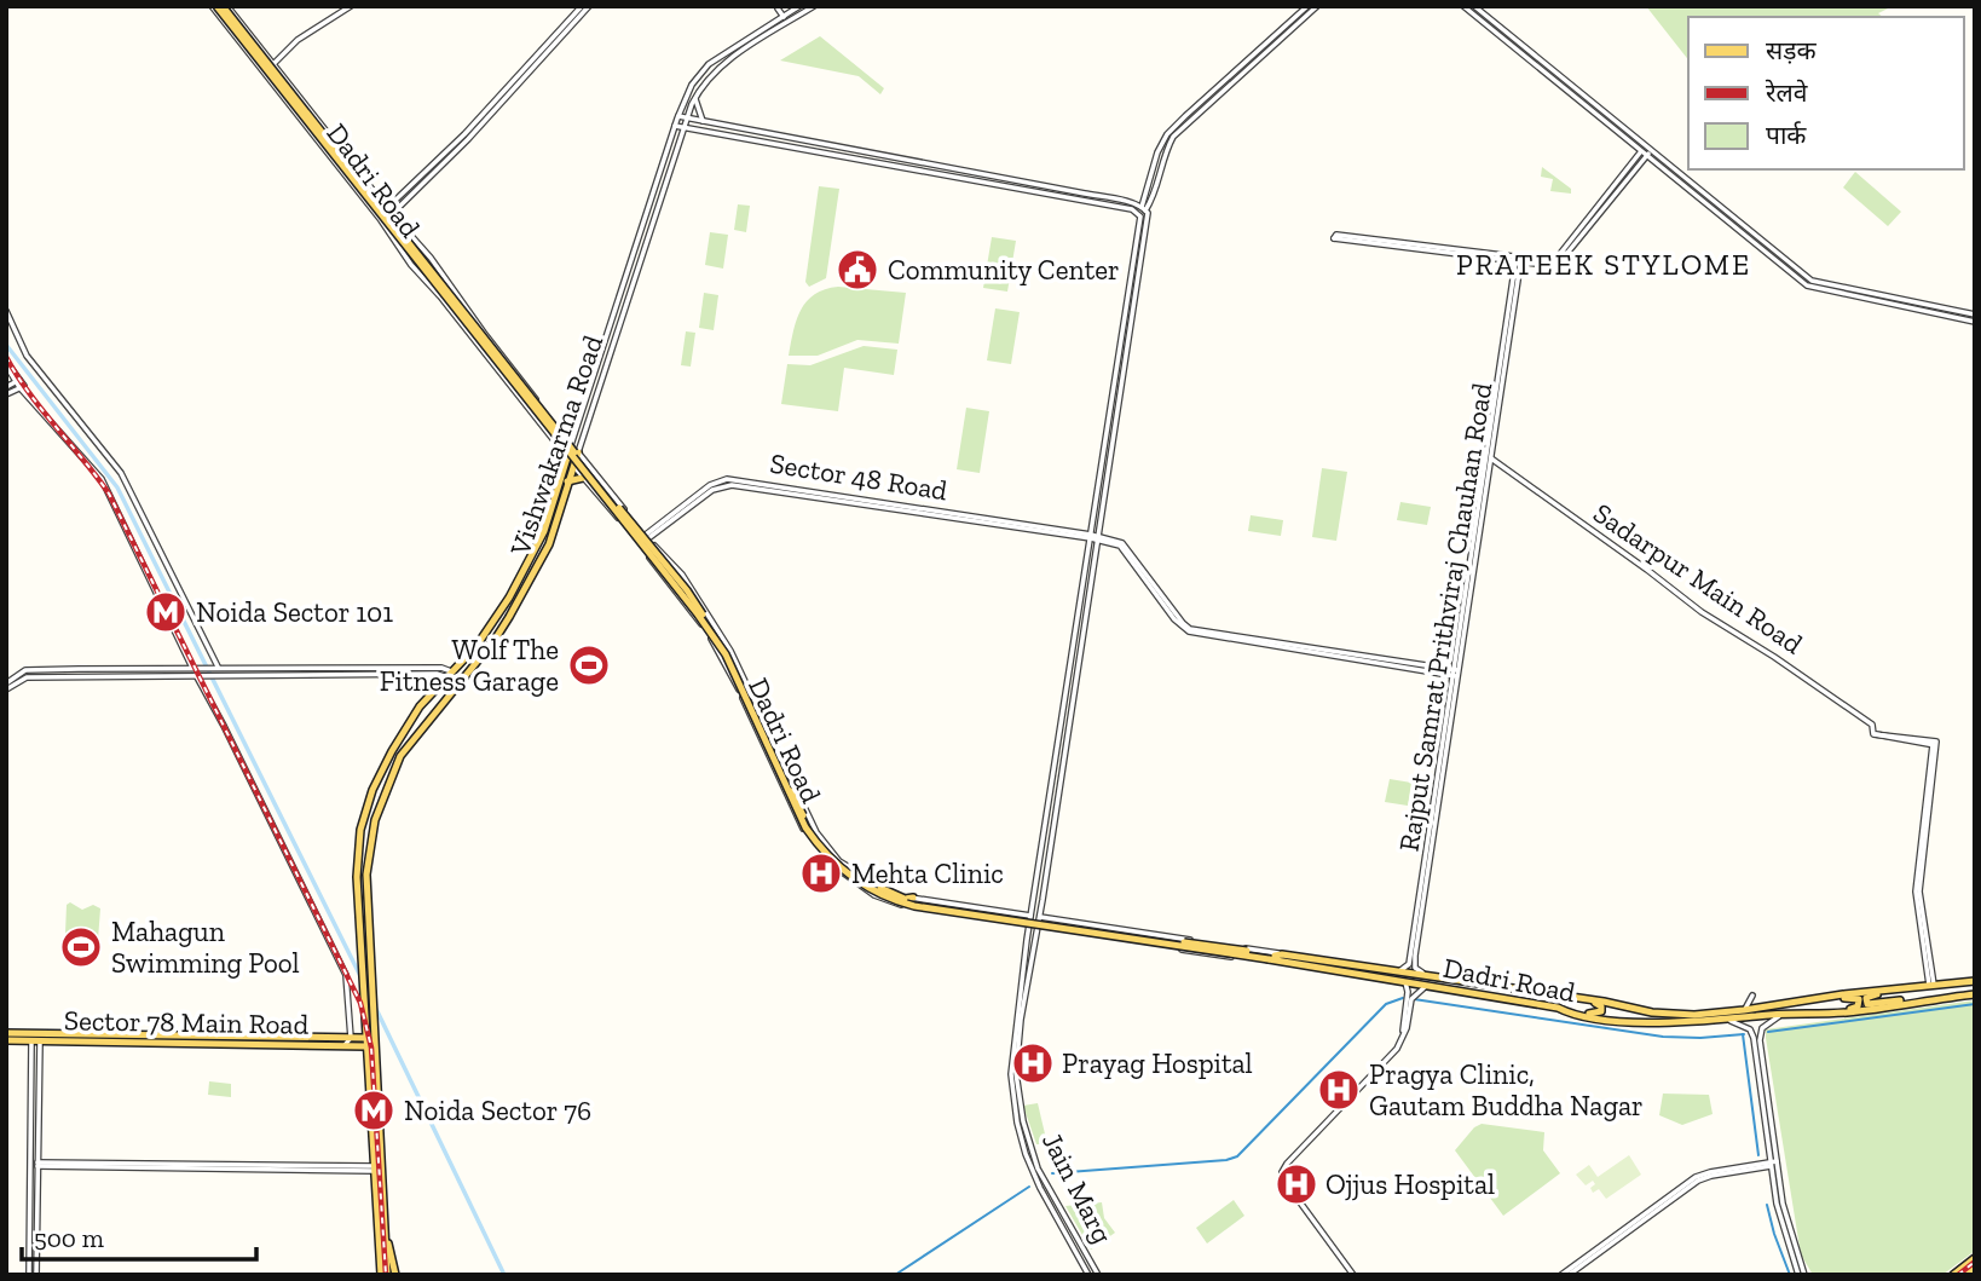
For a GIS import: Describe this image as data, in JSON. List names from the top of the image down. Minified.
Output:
{"streets":{"main road":["Dadri Road","Vishwakarma Road","Sector 78 Main Road"],"street":["Sector 48 Road","Sadarpur Main Road","Rajput Samrat Prithviraj Chauhan Road","Jain Marg"]},"crossings":[["Dadri Road","Vishwakarma Road"],["Dadri Road","Sector 48 Road"],["Dadri Road","Sadarpur Main Road"],["Dadri Road","Rajput Samrat Prithviraj Chauhan Road"],["Dadri Road","Jain Marg"],["Vishwakarma Road","Sector 78 Main Road"],["Sector 48 Road","Jain Marg"],["Sadarpur Main Road","Rajput Samrat Prithviraj Chauhan Road"]],"districts":["PRATEEK STYLOME"],"places":{"public building":["Community Center"],"metro station":["Noida Sector 101","Noida Sector 76"],"sports":["Wolf The Fitness Garage","Mahagun Swimming Pool"],"hospital":["Mehta Clinic","Prayag Hospital","Pragya Clinic, Gautam Buddha Nagar","Ojjus Hospital"]},"legend":["सड़क","रेलवे","पार्क"],"scale_bar":"500 m"}
